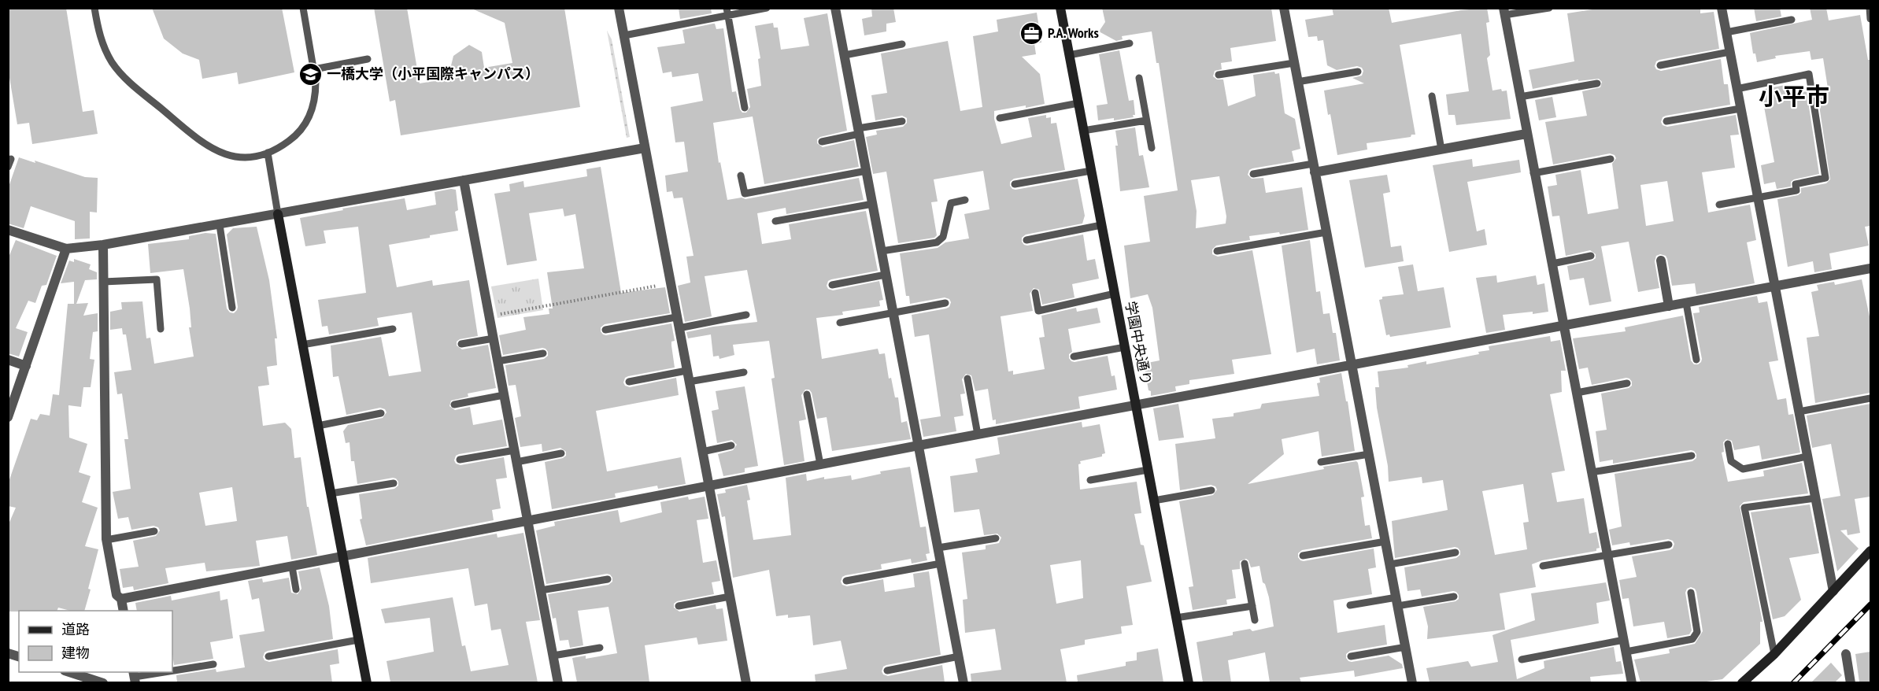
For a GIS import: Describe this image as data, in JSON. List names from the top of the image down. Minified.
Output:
{"streets":{"street":["学園中央通り"]},"districts":["小平市"],"places":{"office":["P.A. Works"],"school or university":["一橋大学（小平国際キャンパス）"]},"legend":["道路","建物"]}
